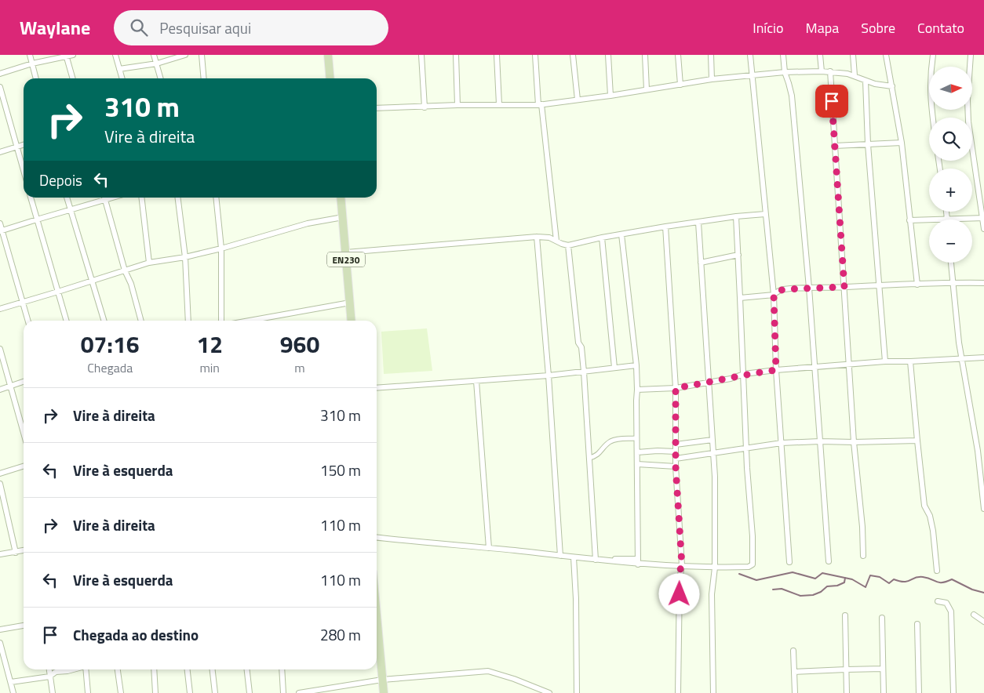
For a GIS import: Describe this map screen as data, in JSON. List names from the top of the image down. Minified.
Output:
{"streets":{"main road":["EN230"]},"north":"right","page":{"header":"Waylane","search":"Pesquisar aqui","nav":["Início","Mapa","Sobre","Contato"],"map_buttons":["+","−"],"turn":["310 m","Vire à direita"],"then":"Depois","eta":["07:16","Chegada","12","min","960","m"],"list":[{"name":"Vire à direita","value":"310 m"},{"name":"Vire à esquerda","value":"150 m"},{"name":"Vire à direita","value":"110 m"},{"name":"Vire à esquerda","value":"110 m"},{"name":"Chegada ao destino","value":"280 m"}]}}
